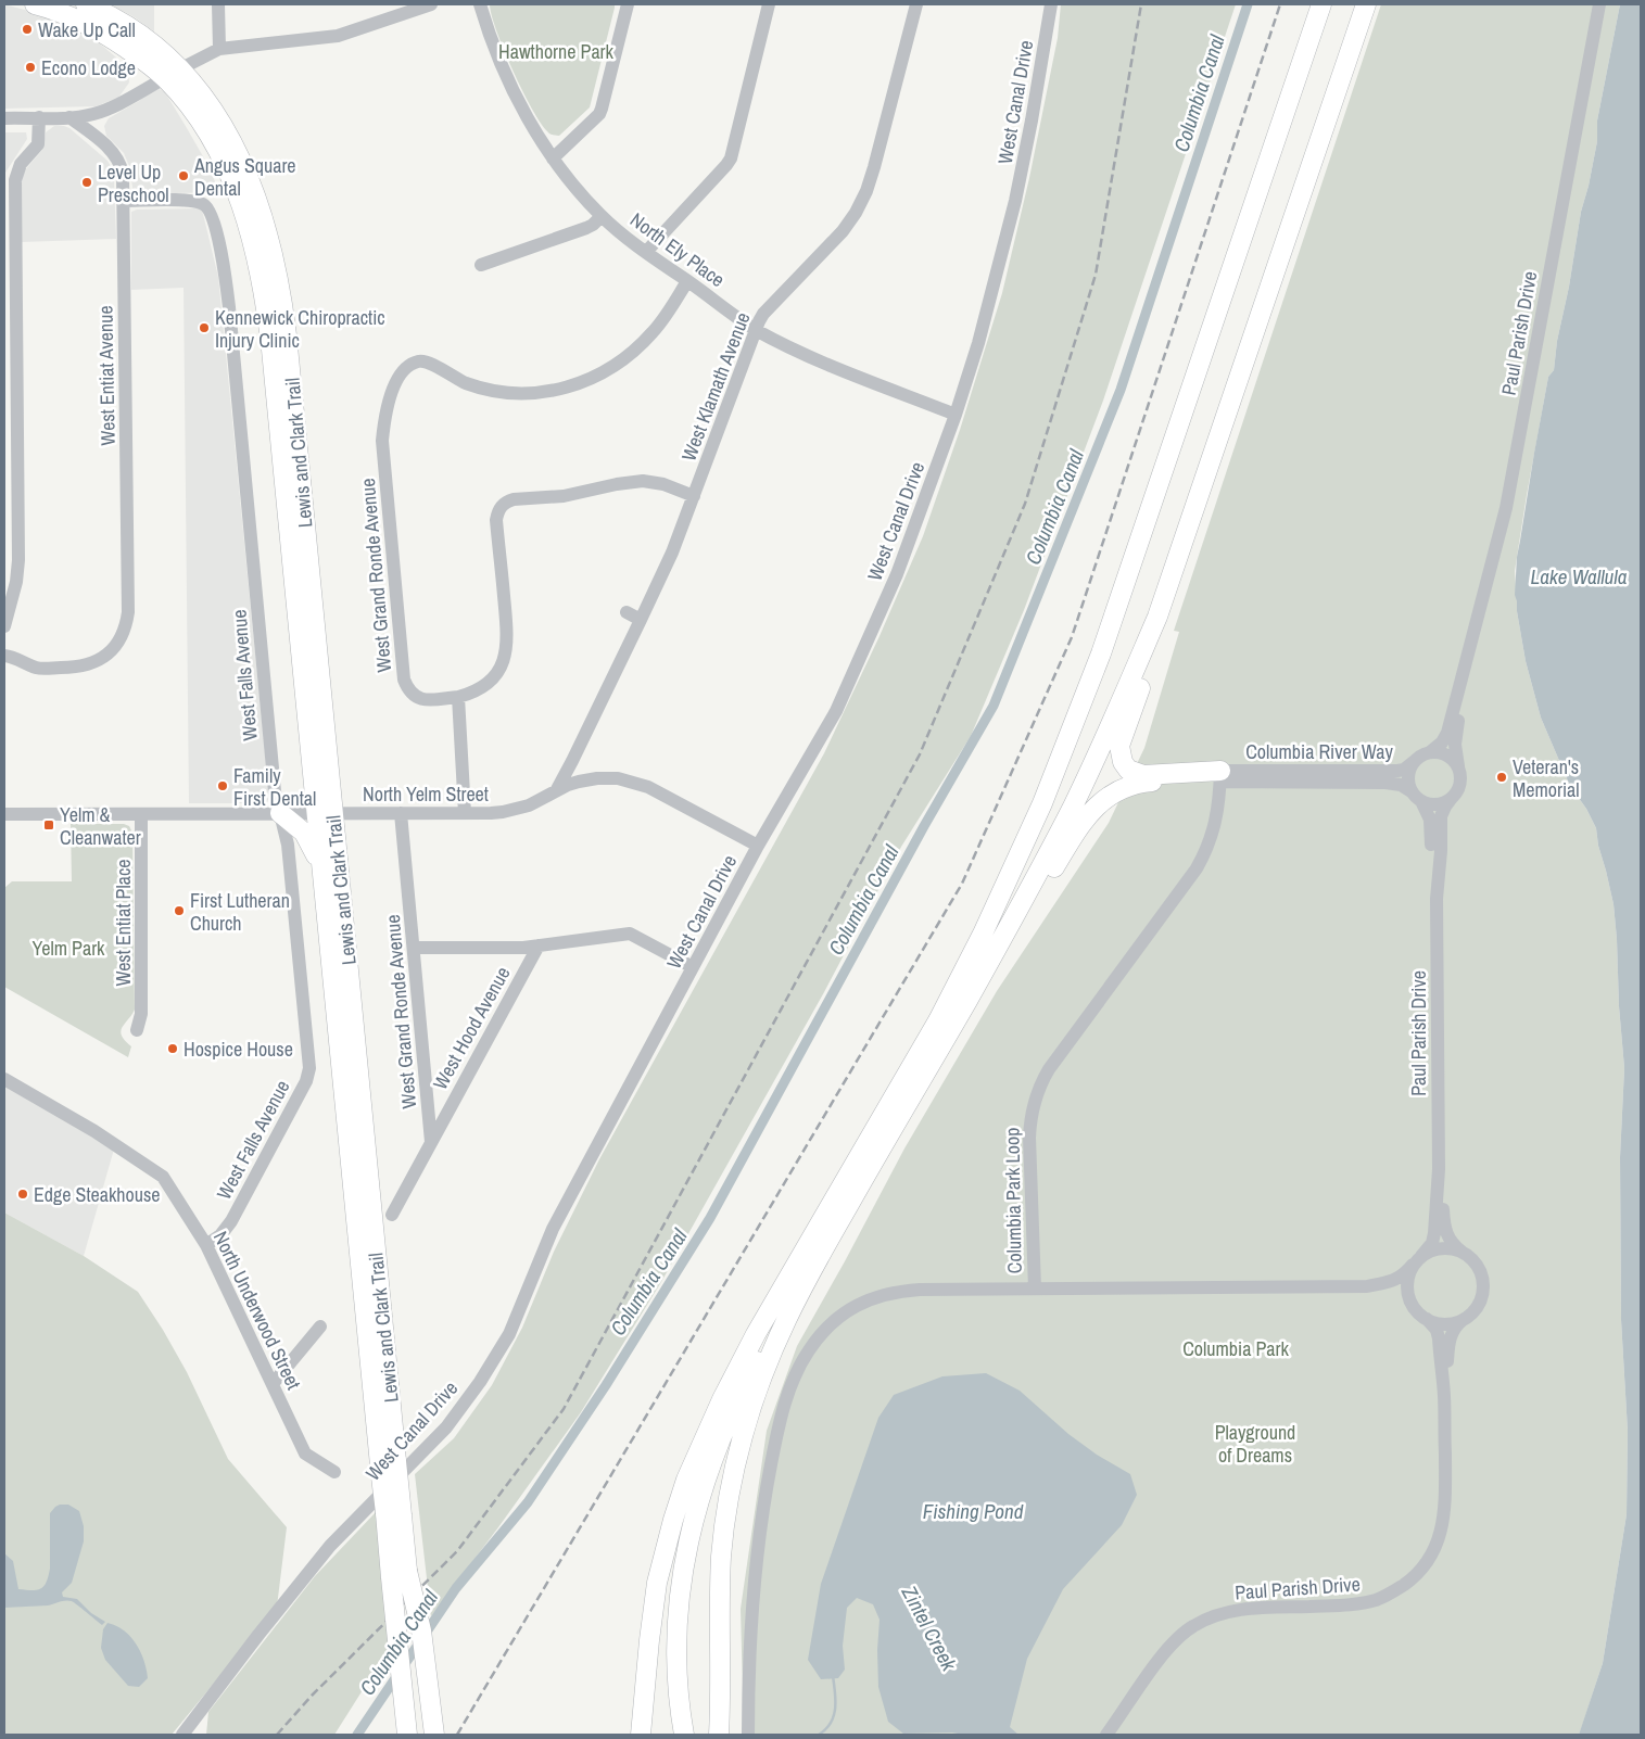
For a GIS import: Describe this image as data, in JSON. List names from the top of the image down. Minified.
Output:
{"streets":{"highway":["Lewis and Clark Trail"],"street":["West Canal Drive","North Ely Place","Paul Parish Drive","West Entiat Avenue","West Klamath Avenue","West Grand Ronde Avenue","West Falls Avenue","Columbia River Way","North Yelm Street","West Entiat Place","West Hood Avenue","Columbia Park Loop","North Underwood Street"]},"crossings":[["West Canal Drive","North Ely Place"],["West Canal Drive","North Yelm Street"],["North Ely Place","West Klamath Avenue"],["North Ely Place","West Grand Ronde Avenue"],["Paul Parish Drive","Columbia River Way"],["Paul Parish Drive","Columbia Park Loop"],["West Entiat Avenue","West Falls Avenue"],["West Klamath Avenue","North Yelm Street"],["Lewis and Clark Trail","North Yelm Street"],["West Grand Ronde Avenue","North Yelm Street"],["West Grand Ronde Avenue","West Hood Avenue"],["West Falls Avenue","North Yelm Street"],["West Falls Avenue","North Underwood Street"],["Columbia River Way","Columbia Park Loop"],["North Yelm Street","West Entiat Place"]],"water":["Columbia Canal","Lake Wallula","Fishing Pond","Zintel Creek"],"parks":["Hawthorne Park","Yelm Park","Columbia Park","Playground of Dreams"],"places":{"other":["Wake Up Call","Econo Lodge","Angus Square Dental","Level Up Preschool","Kennewick Chiropractic Injury Clinic","Veteran's Memorial","Family First Dental","First Lutheran Church","Hospice House","Edge Steakhouse"],"transit":["Yelm & Cleanwater"]}}
